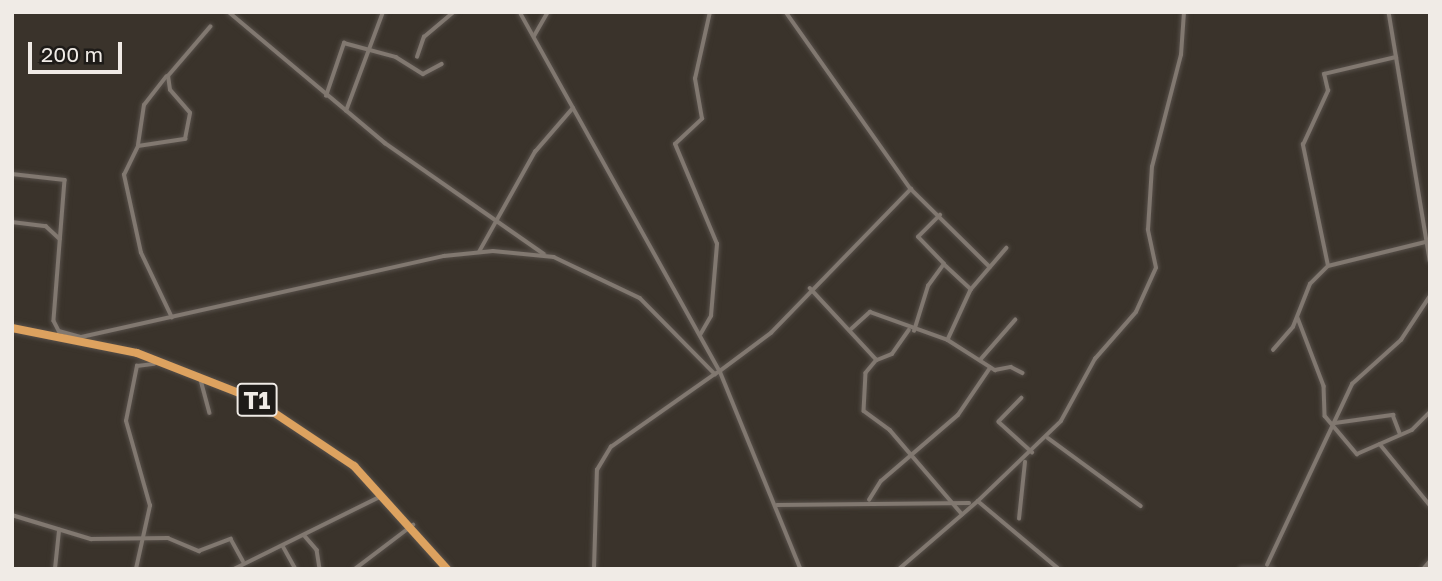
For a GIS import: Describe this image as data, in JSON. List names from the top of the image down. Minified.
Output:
{"streets":{"highway":["T1"]},"scale_bar":"200 m"}
